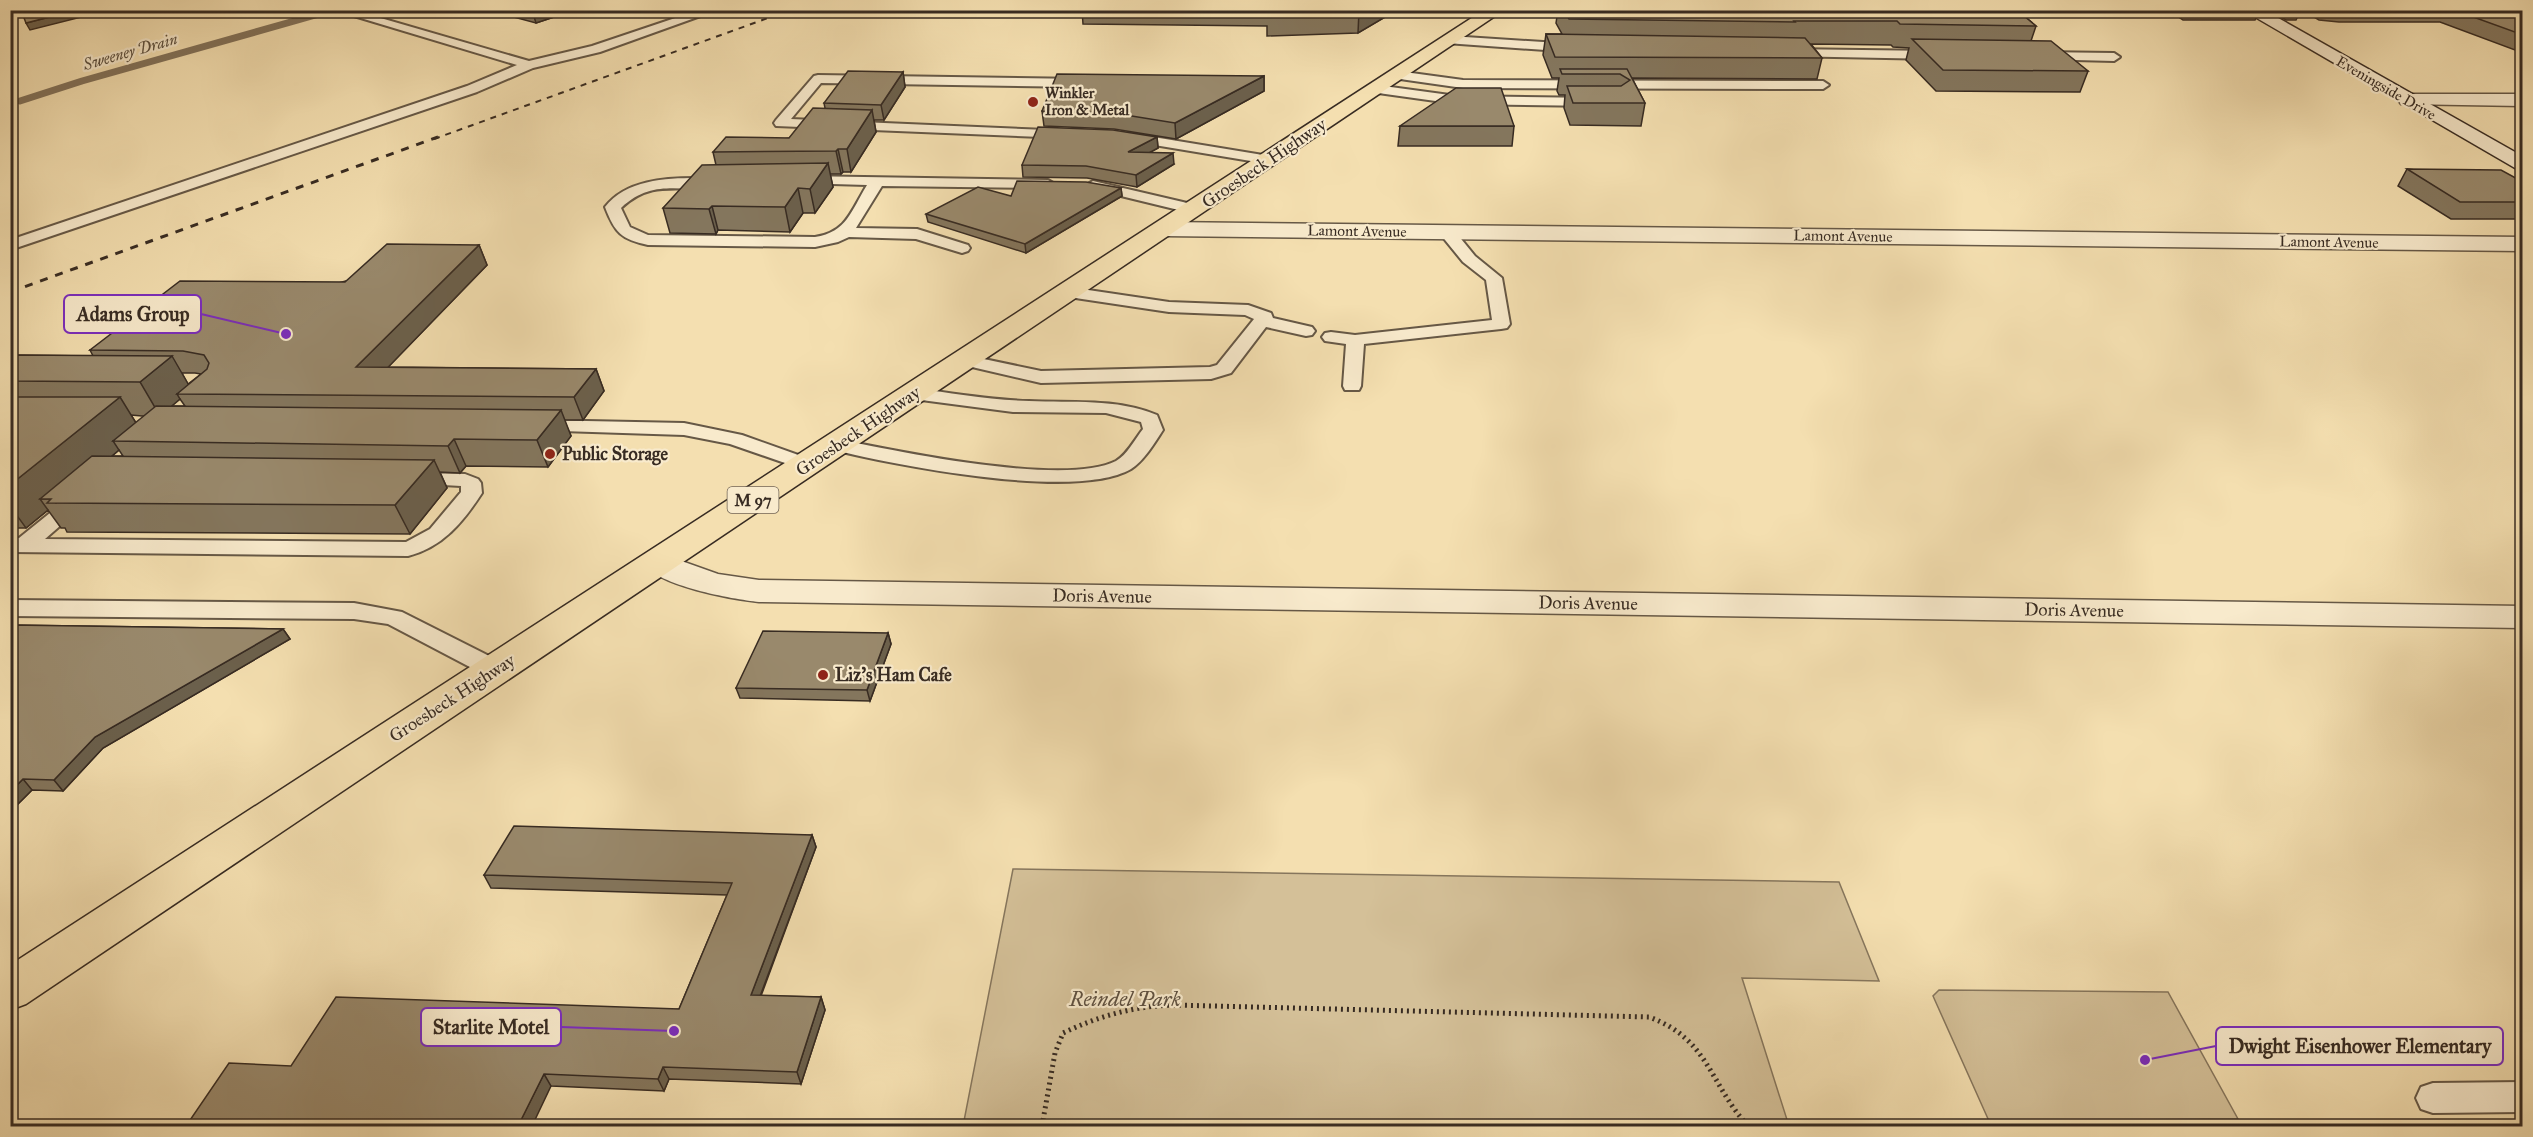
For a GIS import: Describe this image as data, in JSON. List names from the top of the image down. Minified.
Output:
{"streets":{"main road":["Groesbeck Highway","M 97"],"street":["Eveningside Drive","Lamont Avenue","Doris Avenue"]},"crossings":[["Groesbeck Highway","Lamont Avenue"],["Groesbeck Highway","Doris Avenue"]],"water":["Sweeney Drain"],"parks":["Reindel Park"],"places":["Winkler Iron & Metal","Adams Group","Public Storage","Liz's Ham Cafe","Starlite Motel","Dwight Eisenhower Elementary"]}
